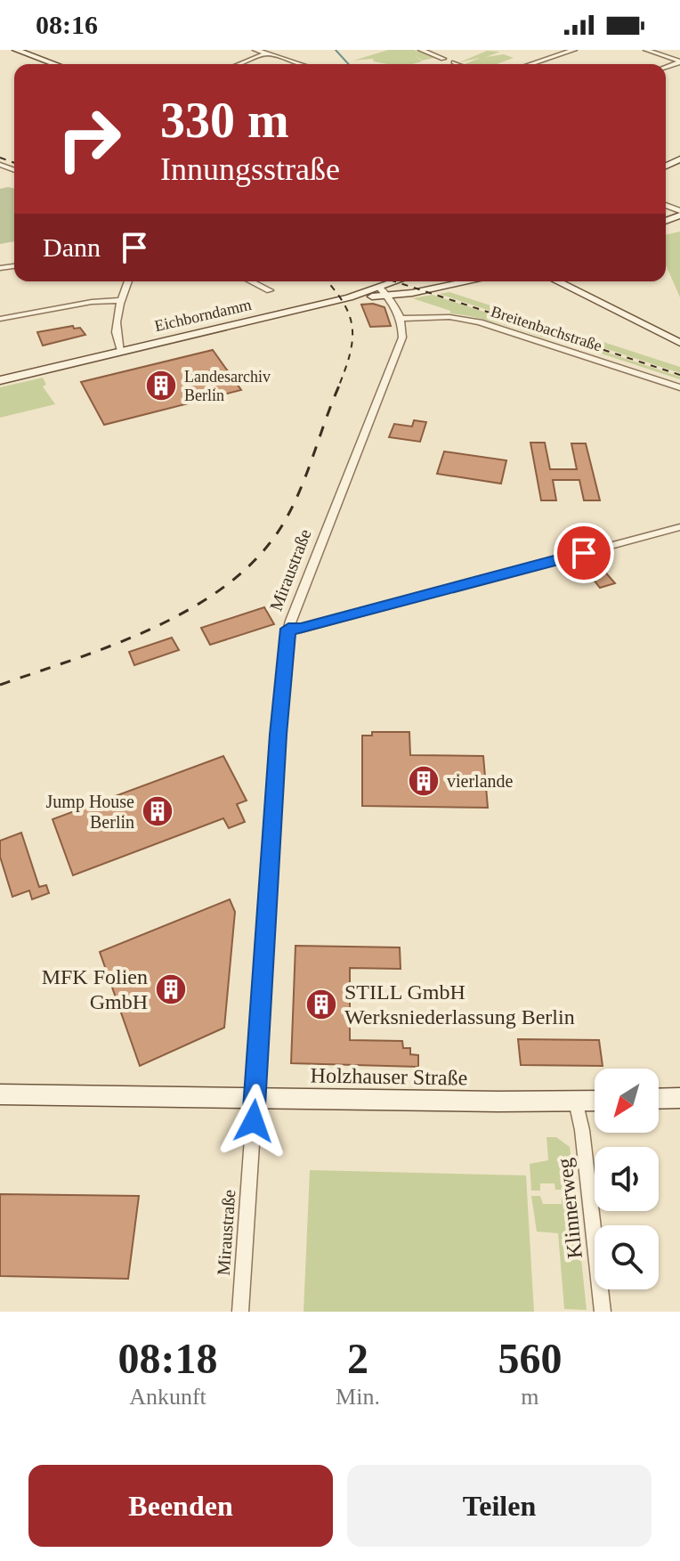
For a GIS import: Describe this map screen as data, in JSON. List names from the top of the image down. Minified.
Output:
{"streets":{"main road":["Eichborndamm","Holzhauser Straße"],"street":["Breitenbachstraße","Miraustraße","Klinnerweg"]},"crossings":[["Breitenbachstraße","Miraustraße"],["Miraustraße","Holzhauser Straße"],["Holzhauser Straße","Klinnerweg"]],"places":{"building":["Landesarchiv Berlin","vierlande","Jump House Berlin","MFK Folien GmbH","STILL GmbH Werksniederlassung Berlin"]},"north":"bottom left","page":{"status":"08:16","turn":["330 m","Innungsstraße"],"then":"Dann","eta":["08:18","Ankunft","2","Min.","560","m"],"buttons":["Beenden","Teilen"]}}
